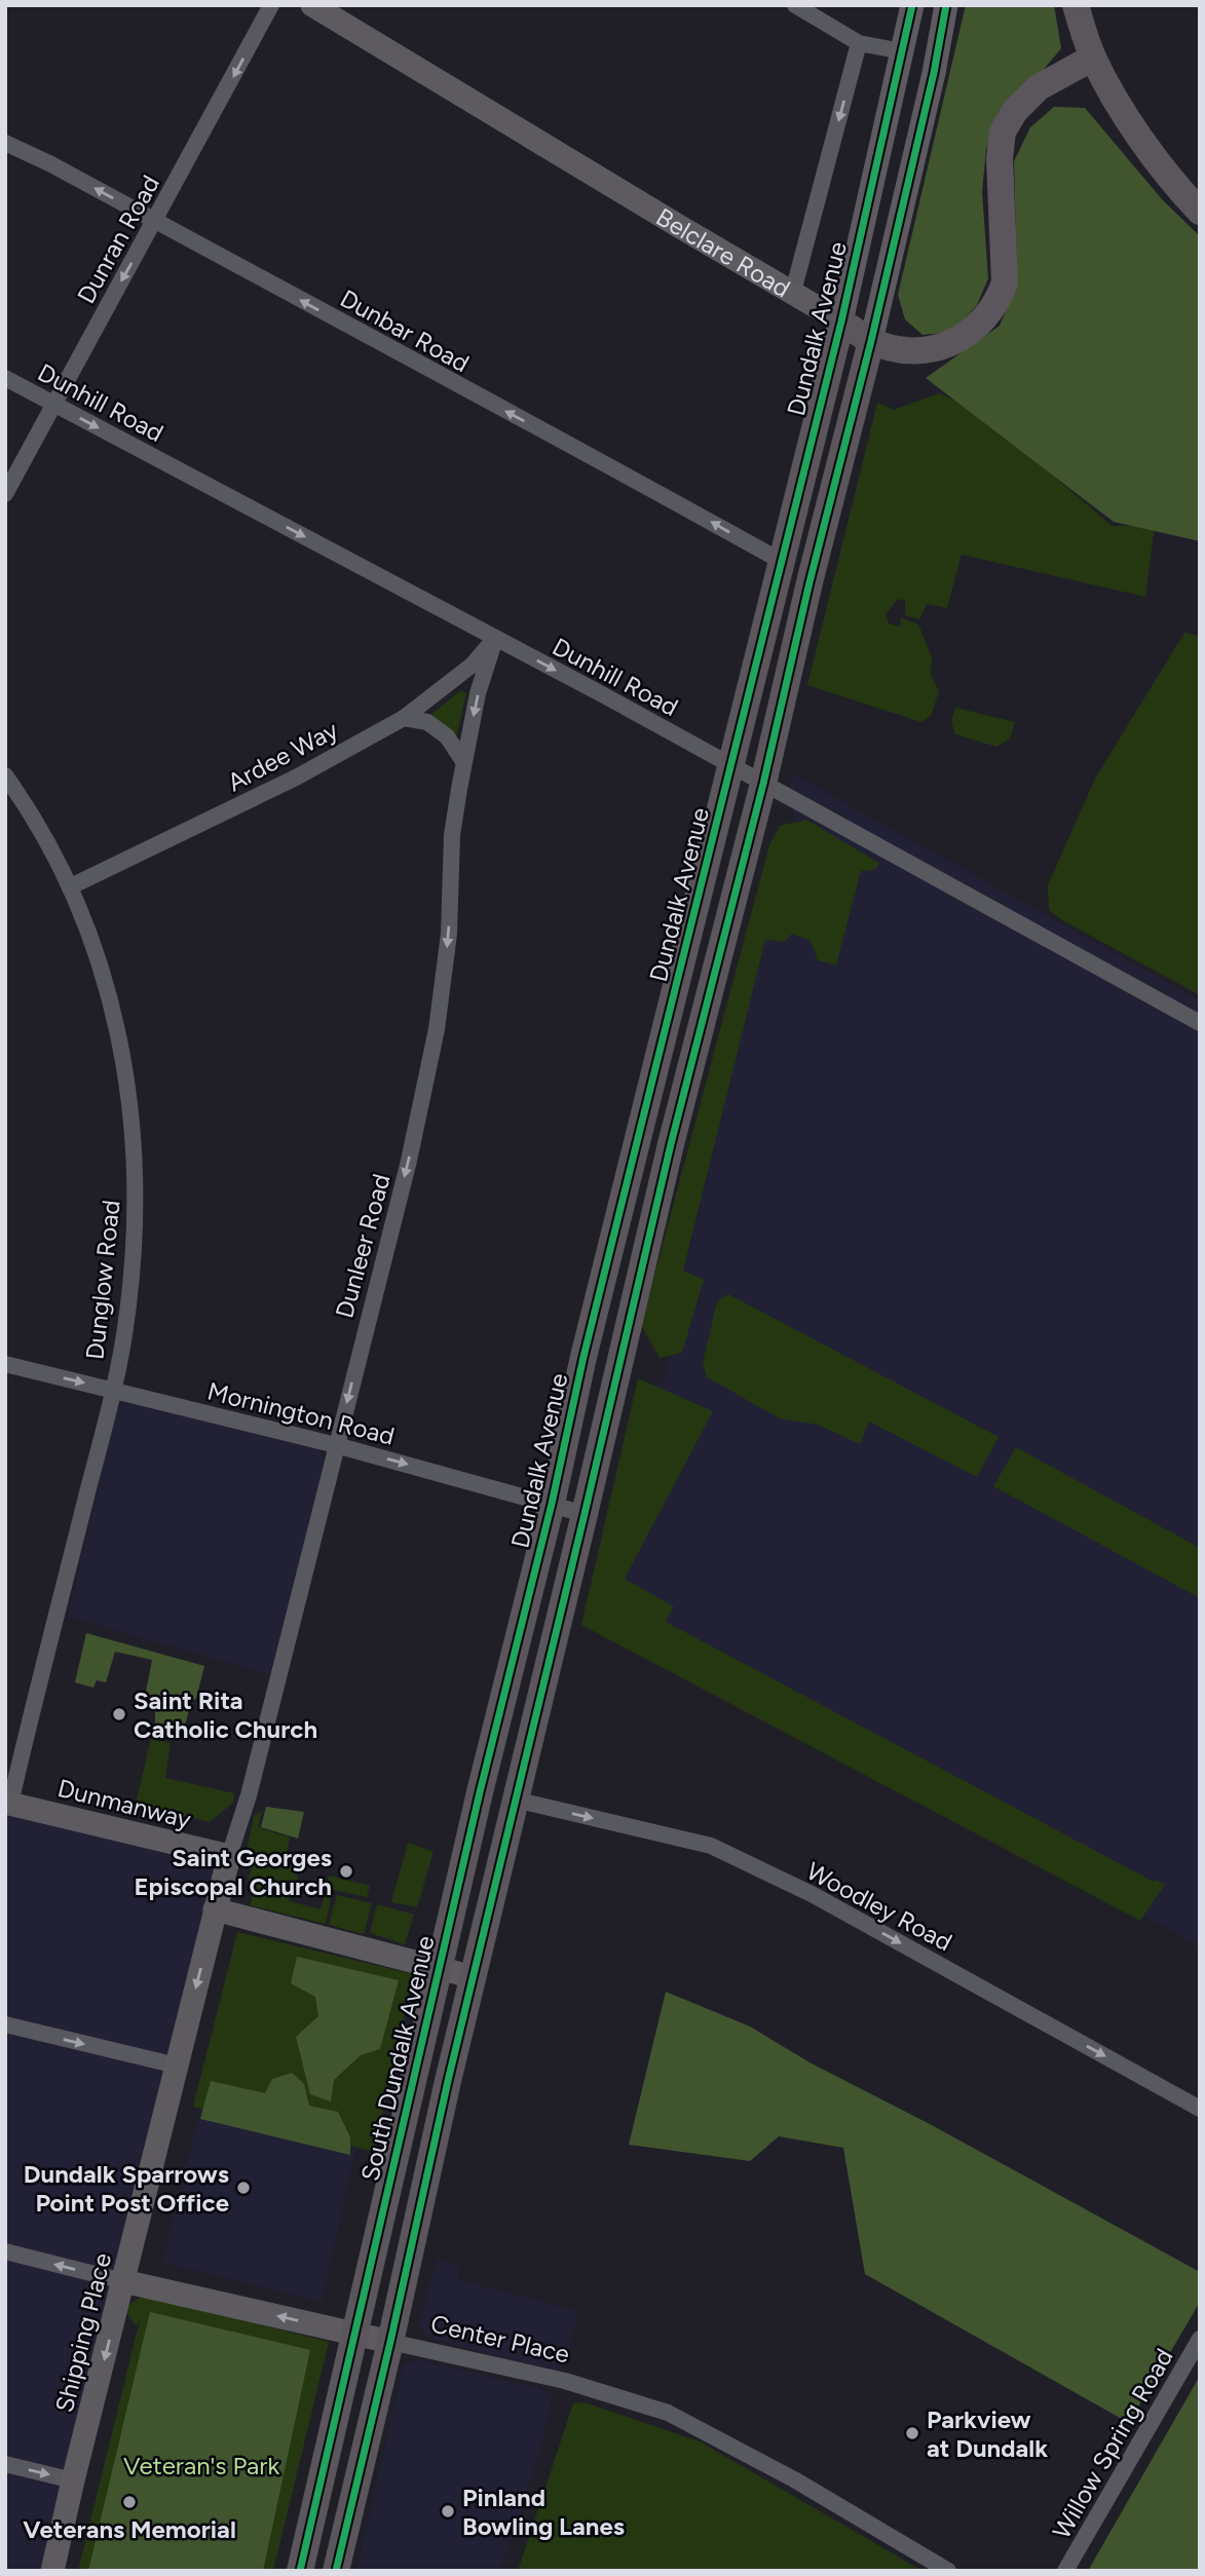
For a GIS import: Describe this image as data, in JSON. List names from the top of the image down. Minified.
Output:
{"streets":{"main road":["Belclare Road","Dundalk Avenue","South Dundalk Avenue"],"street":["Dunran Road","Dunbar Road","Dunhill Road","Ardee Way","Dunleer Road","Dunglow Road","Mornington Road","Dunmanway","Woodley Road","Shipping Place","Center Place","Willow Spring Road"]},"crossings":[["Dunran Road","Dunbar Road"],["Dunran Road","Dunhill Road"],["Belclare Road","Dundalk Avenue"],["Dundalk Avenue","Dunbar Road"],["Dundalk Avenue","Dunhill Road"],["Dundalk Avenue","Mornington Road"],["Dundalk Avenue","Woodley Road"],["Dundalk Avenue","South Dundalk Avenue"],["Dunhill Road","Ardee Way"],["Dunhill Road","Dunleer Road"],["Ardee Way","Dunleer Road"],["Ardee Way","Dunglow Road"],["Dunleer Road","Mornington Road"],["Dunleer Road","Dunmanway"],["Dunleer Road","Shipping Place"],["Dunglow Road","Mornington Road"],["Dunglow Road","Dunmanway"],["Dunmanway","Shipping Place"],["South Dundalk Avenue","Center Place"],["Shipping Place","Center Place"]],"one_way":["Dunran Road","Dunbar Road","Dunhill Road","Dunleer Road","Mornington Road","Woodley Road","Shipping Place","Center Place"],"parks":["Veteran's Park"],"places":["Saint Rita Catholic Church","Saint Georges Episcopal Church","Dundalk Sparrows Point Post Office","Parkview at Dundalk","Veterans Memorial","Pinland Bowling Lanes"]}
